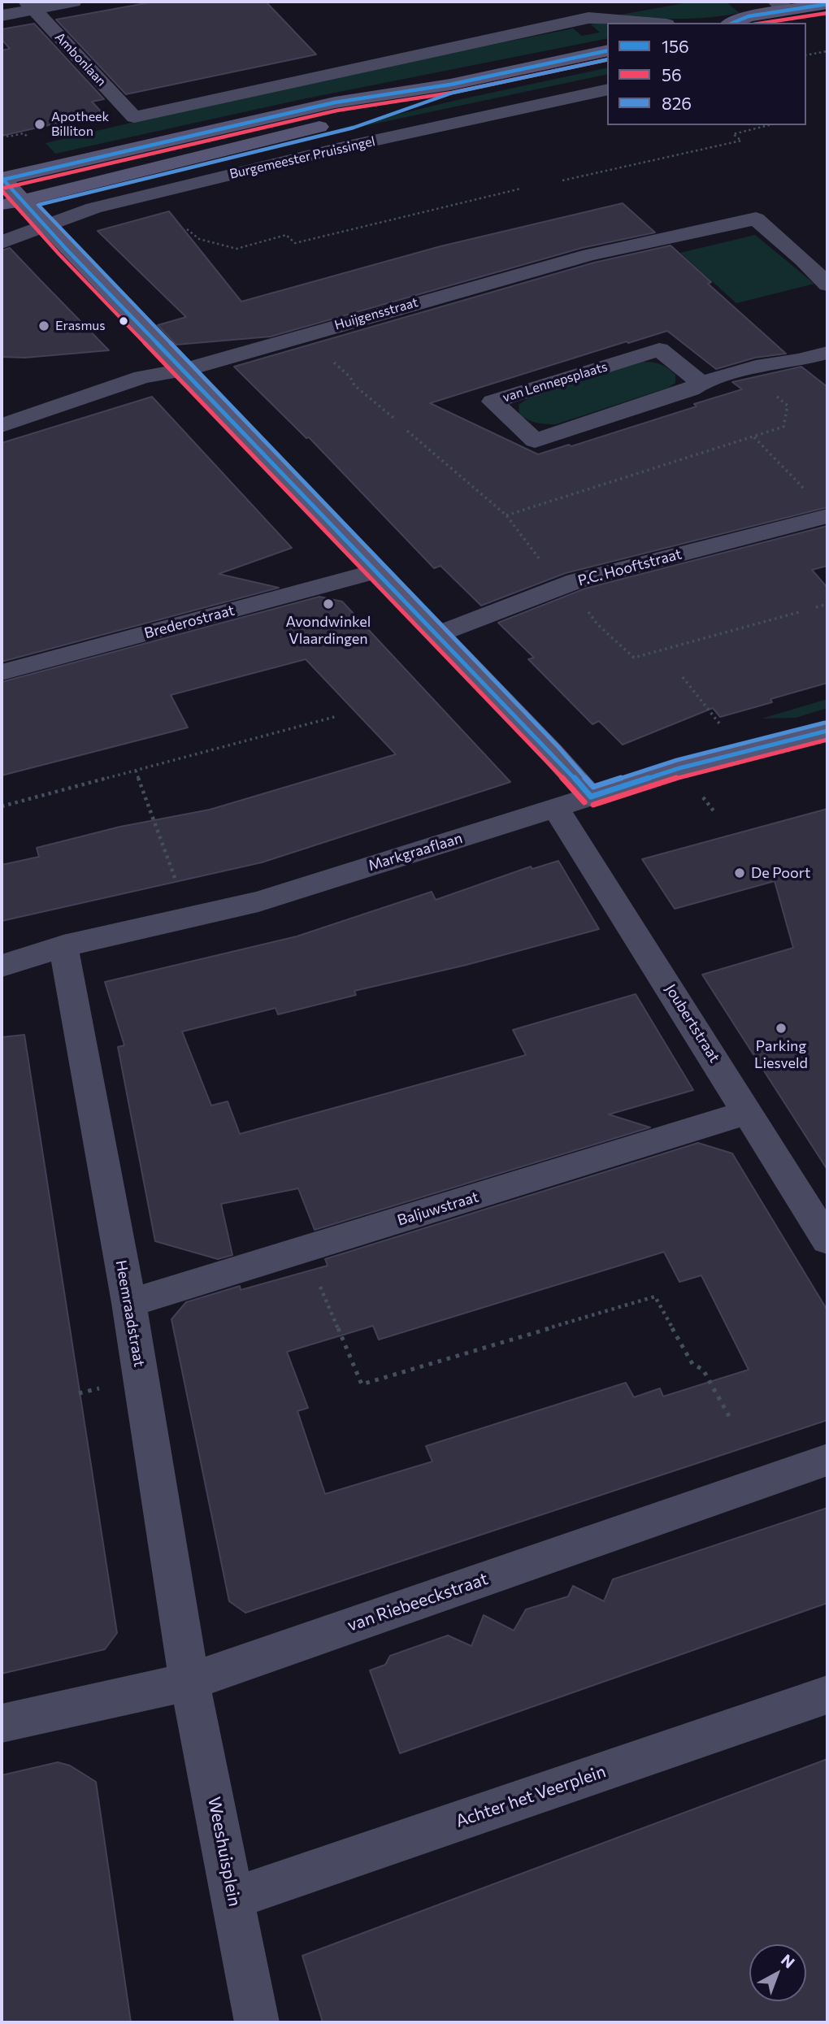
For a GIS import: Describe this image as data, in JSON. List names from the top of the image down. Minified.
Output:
{"streets":{"street":["Ambonlaan","Burgemeester Pruissingel","Huijgensstraat","van Lennepsplaats","P.C. Hooftstraat","Brederostraat","Markgraaflaan","Joubertstraat","Baljuwstraat","Heemraadstraat","van Riebeeckstraat","Achter het Veerplein","Weeshuisplein"]},"crossings":[["Markgraaflaan","Joubertstraat"],["Markgraaflaan","Heemraadstraat"],["Joubertstraat","Baljuwstraat"],["Baljuwstraat","Heemraadstraat"],["Heemraadstraat","van Riebeeckstraat"],["Heemraadstraat","Weeshuisplein"],["van Riebeeckstraat","Weeshuisplein"],["Achter het Veerplein","Weeshuisplein"]],"places":["Apotheek Billiton","Erasmus","Avondwinkel Vlaardingen","De Poort","Parking Liesveld"],"lines":["transit line 156","transit line 56","transit line 826"],"legend":["156","56","826"],"north":"top right"}
